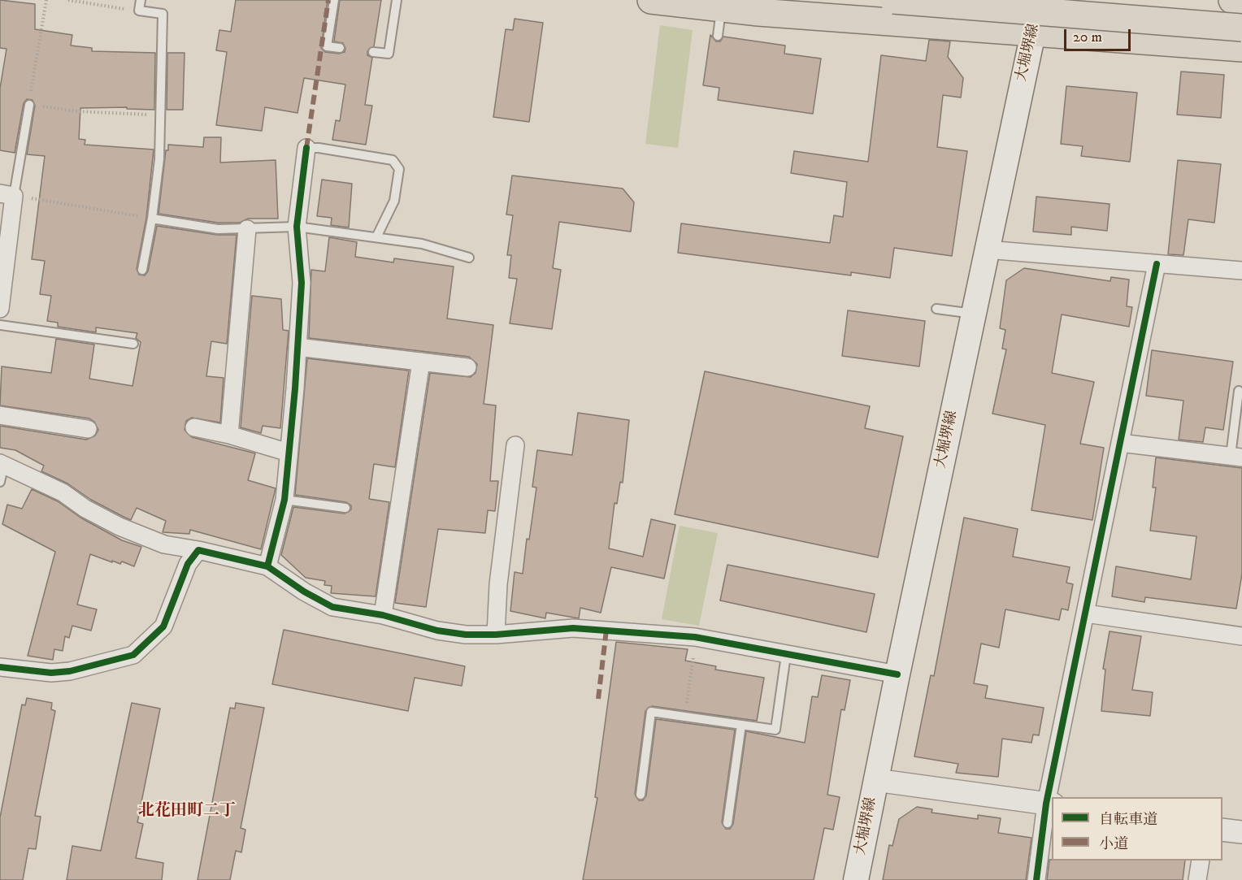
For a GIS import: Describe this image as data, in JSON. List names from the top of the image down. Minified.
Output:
{"streets":{"main road":["大堀堺線"]},"districts":["北花田町二丁"],"legend":["自転車道","小道"],"scale_bar":"20 m"}
